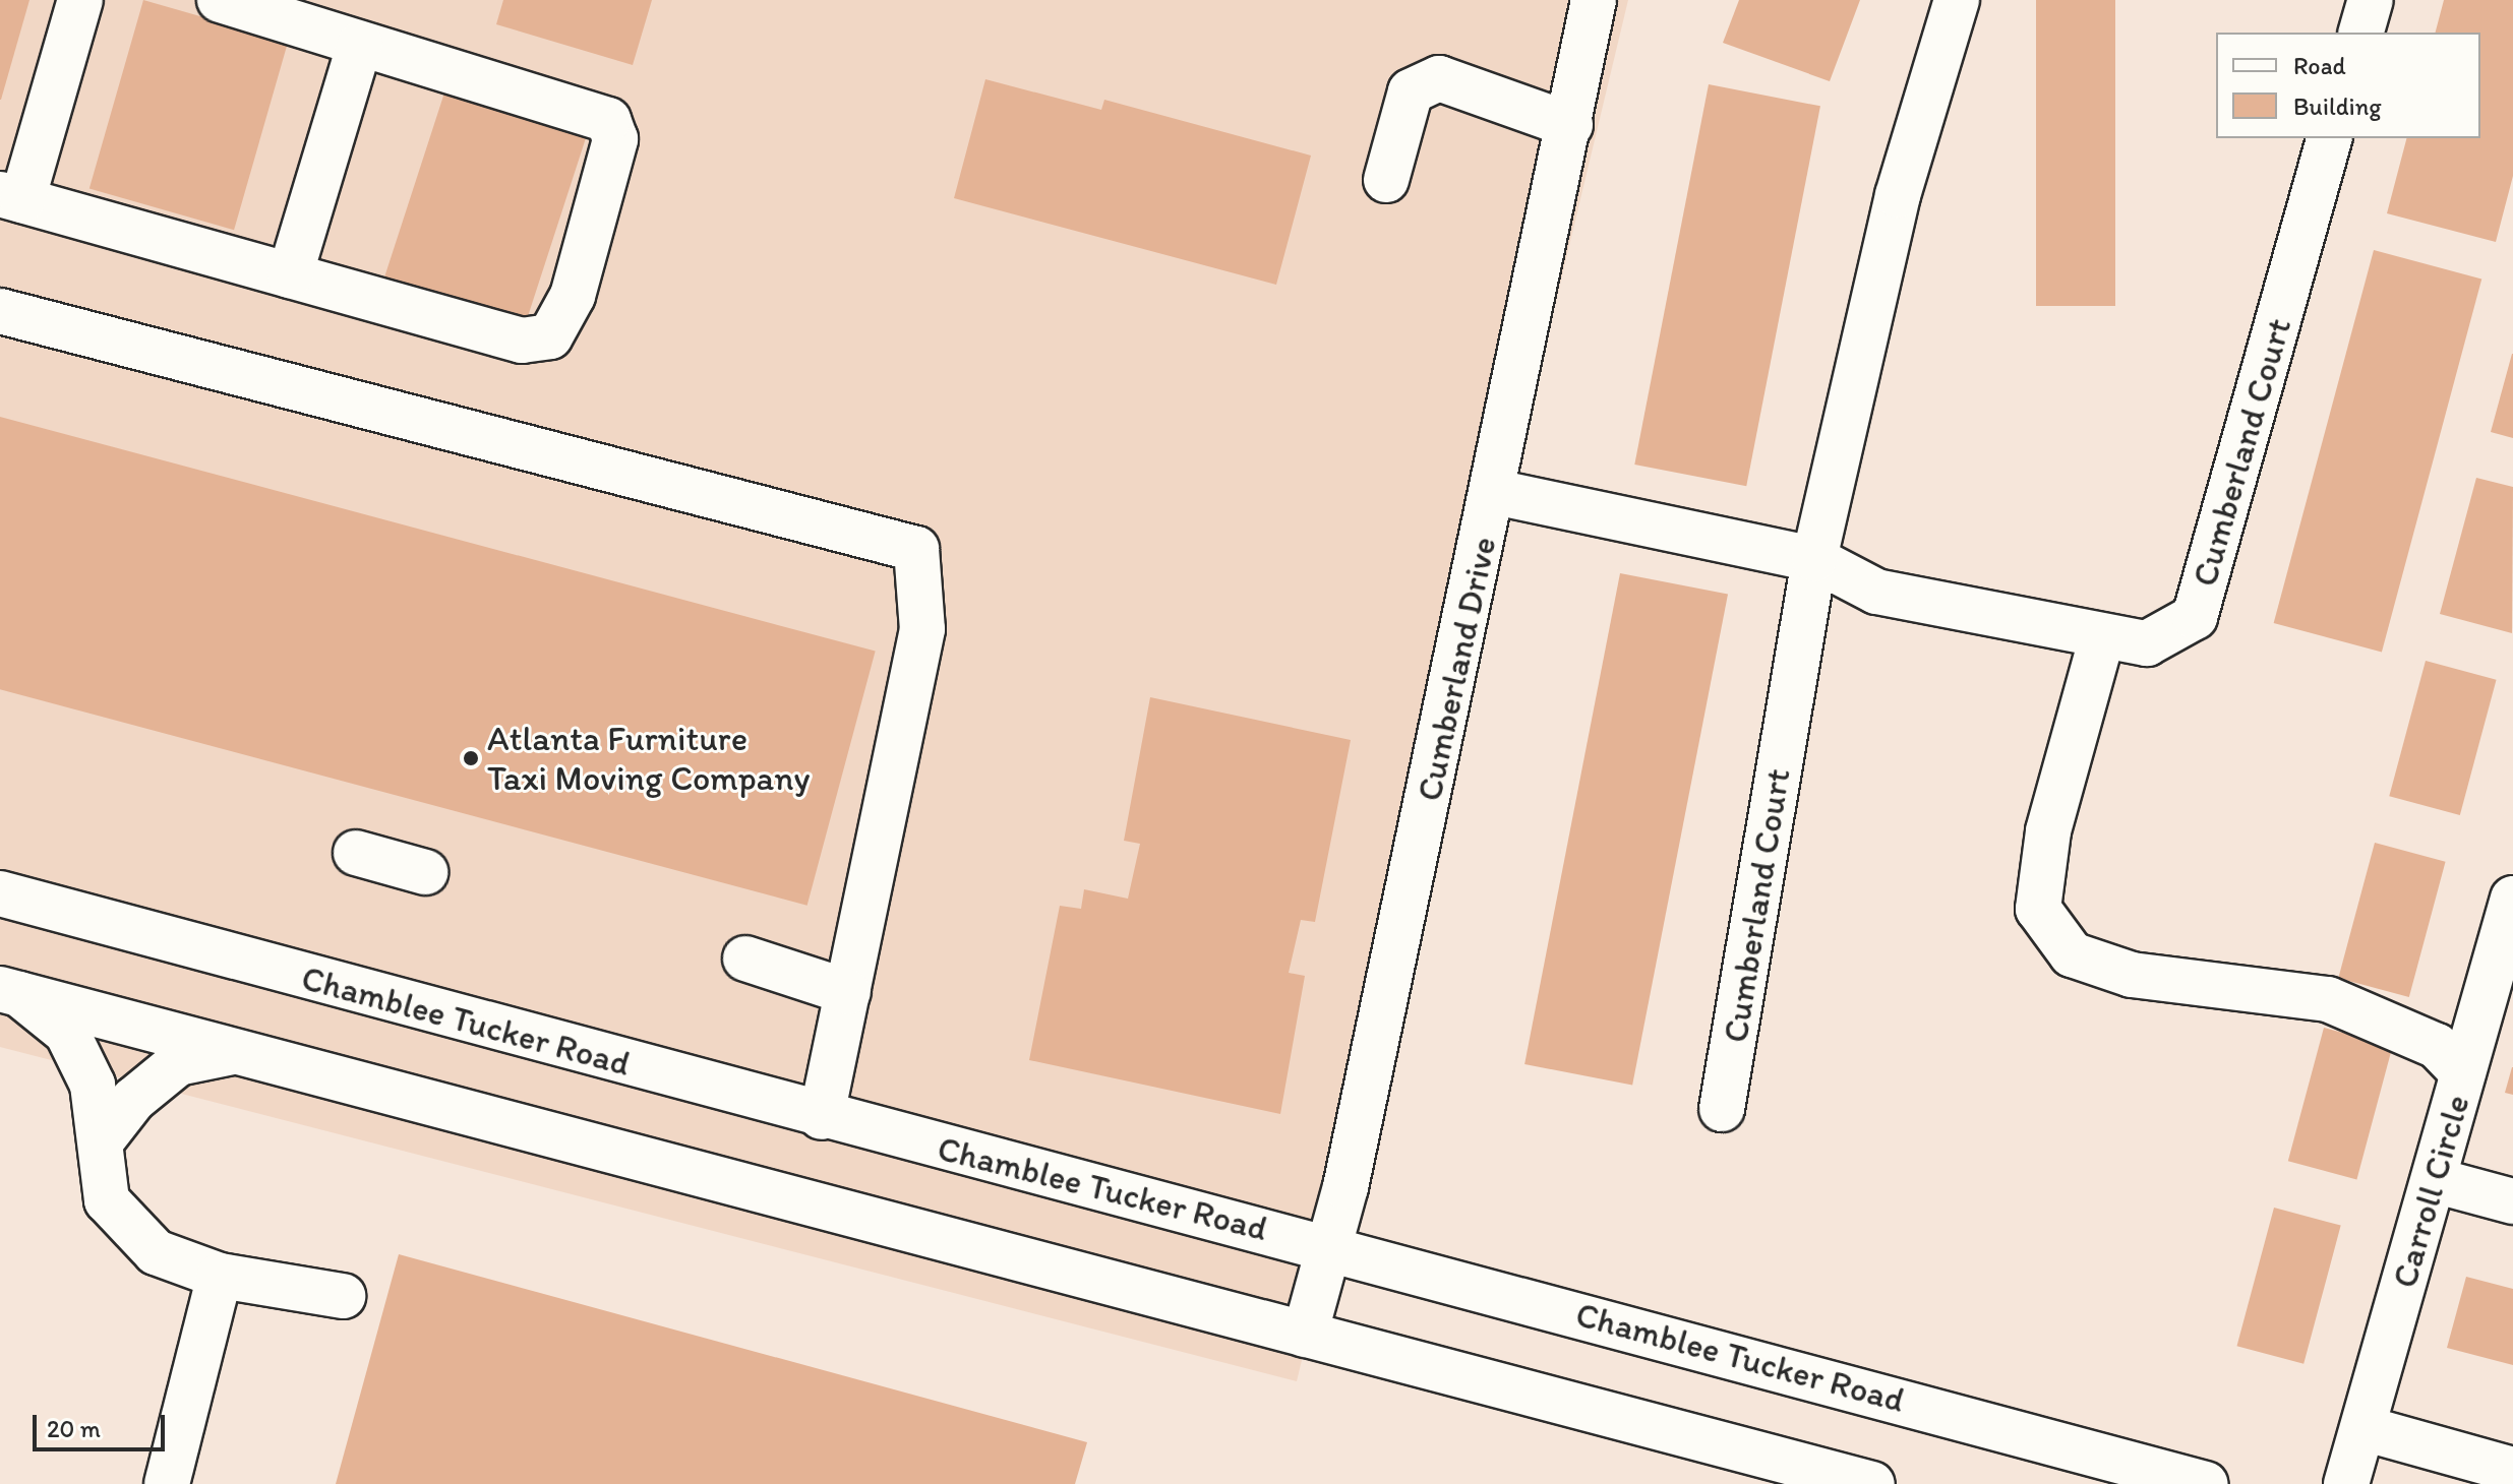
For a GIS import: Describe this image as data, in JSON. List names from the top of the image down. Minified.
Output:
{"streets":{"street":["Cumberland Court","Cumberland Drive","Chamblee Tucker Road","Carroll Circle"]},"crossings":[["Cumberland Court","Cumberland Drive"],["Cumberland Drive","Chamblee Tucker Road"]],"places":["Atlanta Furniture Taxi Moving Company"],"legend":["Road","Building"],"scale_bar":"20 m"}
